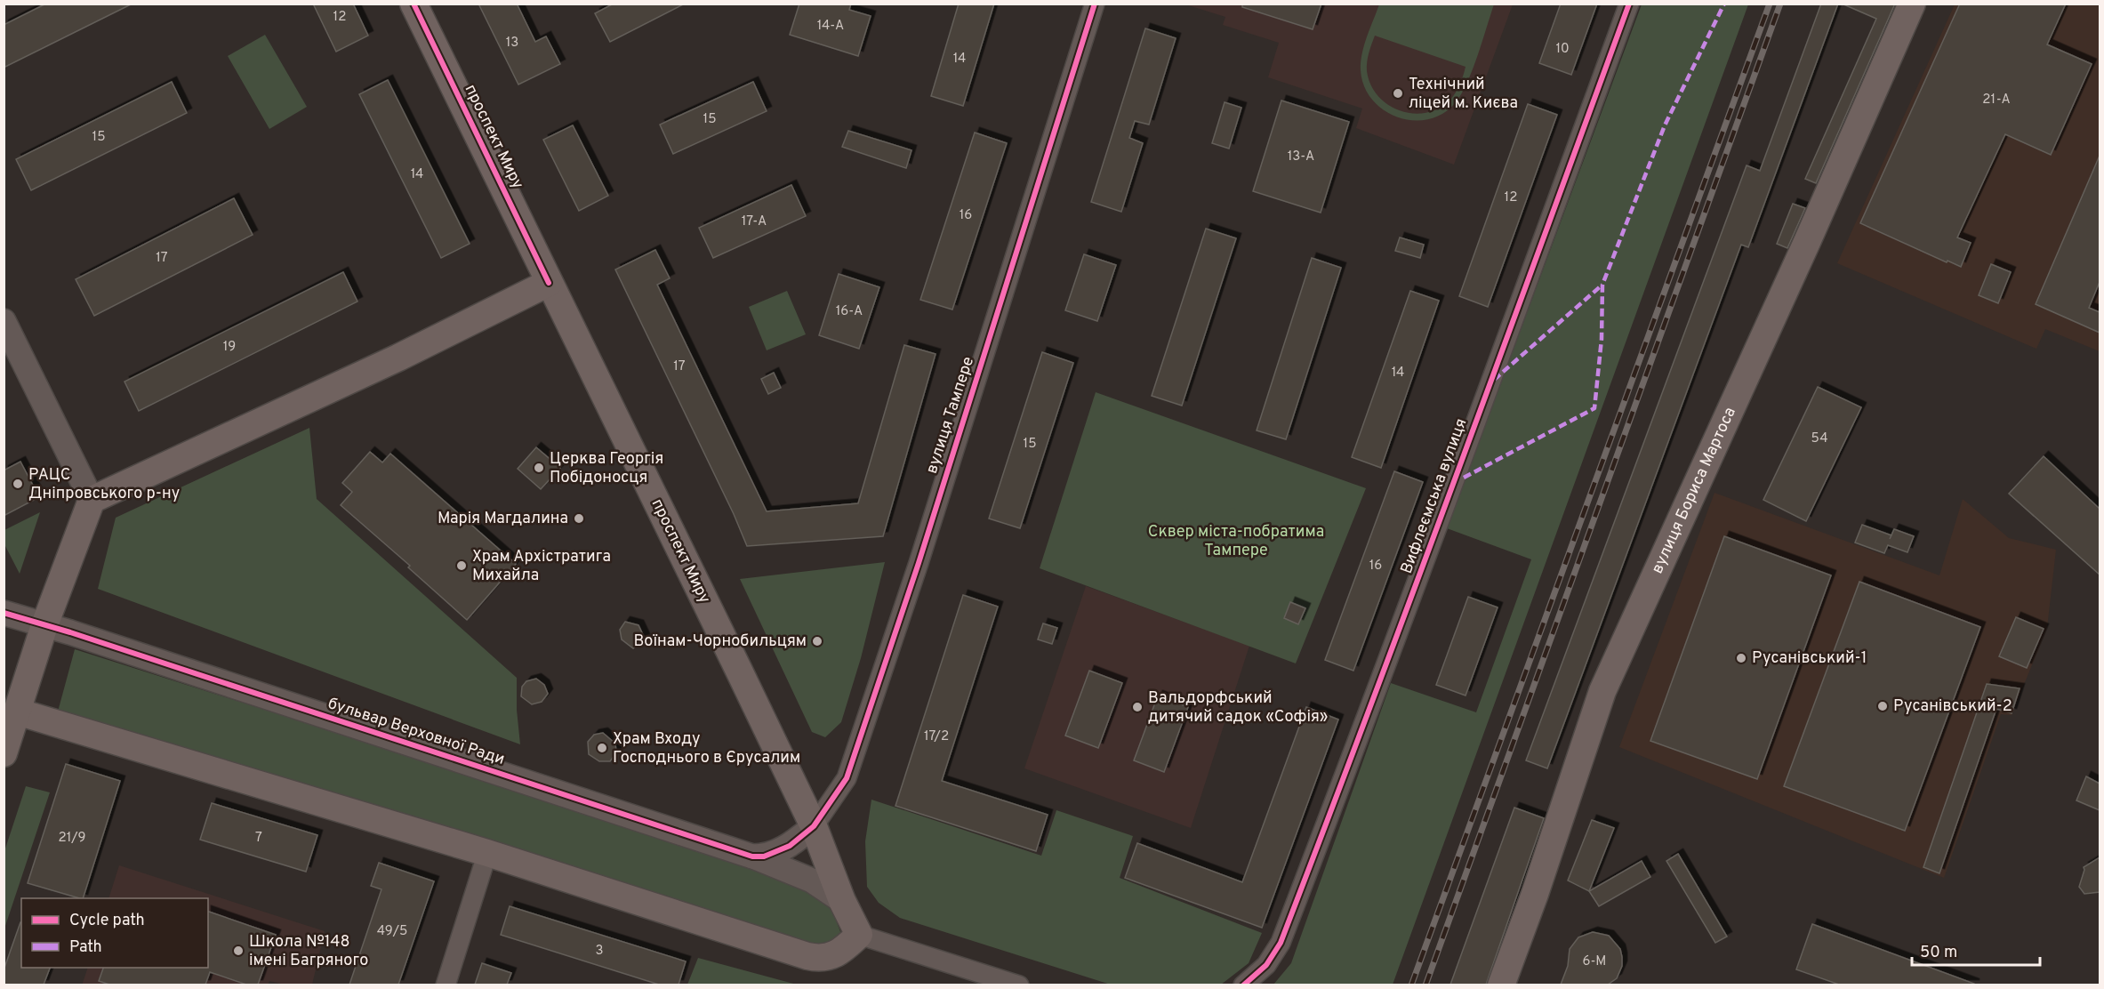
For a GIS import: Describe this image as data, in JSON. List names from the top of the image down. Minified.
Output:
{"streets":{"main road":["проспект Миру","вулиця Бориса Мартоса","бульвар Верховної Ради"],"street":["вулиця Тампере","Вифлеємська вулиця"]},"crossings":[["проспект Миру","вулиця Тампере"],["проспект Миру","бульвар Верховної Ради"]],"parks":["Сквер міста-побратима Тампере"],"places":["Технічний ліцей м. Києва","Церква Георгія Побідоносця","РАЦС Дніпровського р-ну","Марія Магдалина","Храм Архістратига Михайла","Воїнам-Чорнобильцям","Русанівський-1","Русанівський-2","Вальдорфський дитячий садок «Софія»","Храм Входу Господнього в Єрусалим","Школа №148 імені Багряного"],"house_numbers":["12","14-А","13","10","14","21-А","15","15","13-А","14","12","16","17-А","17","16-А","19","17","14","54","15","16","17/2","21/9","7","49/5","3","6-М"],"legend":["Cycle path","Path"],"scale_bar":"50 m"}
